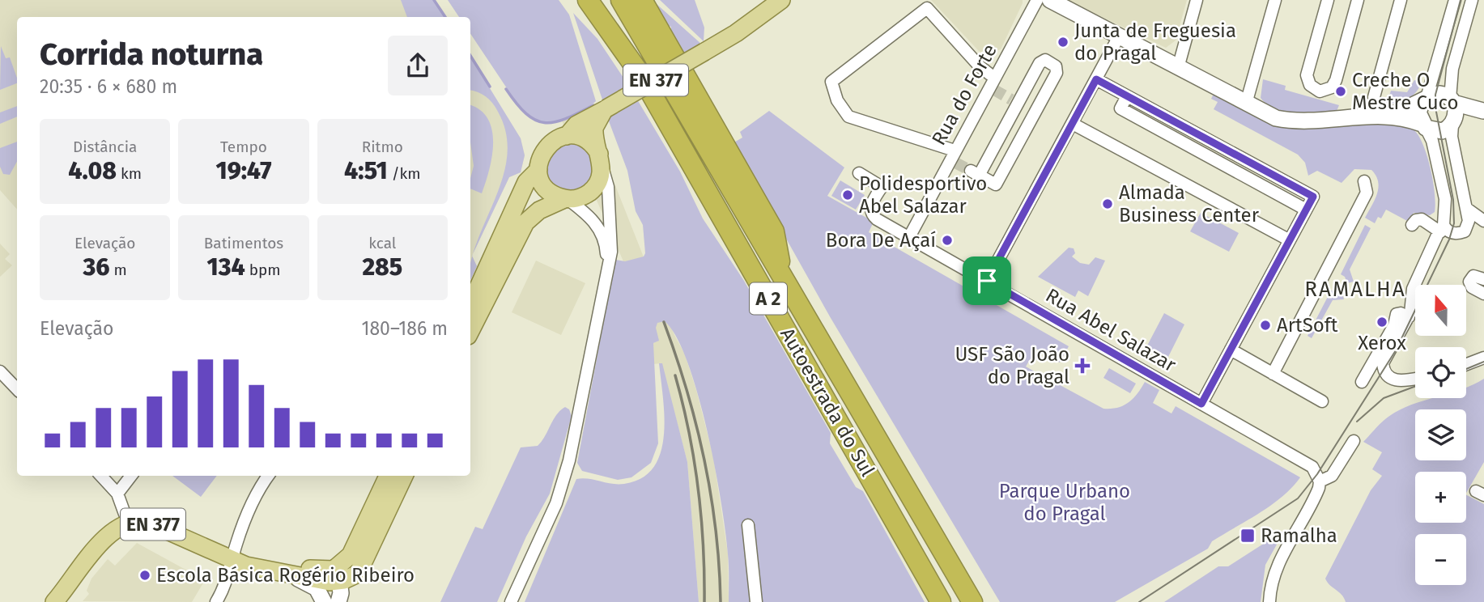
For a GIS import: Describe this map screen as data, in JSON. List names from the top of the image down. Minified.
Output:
{"streets":{"highway":["A 2","Autoestrada do Sul"],"main road":["EN 377"],"street":["Rua do Forte","Rua Abel Salazar"]},"crossings":[["Rua do Forte","Rua Abel Salazar"]],"districts":["RAMALHA"],"parks":["Parque Urbano do Pragal"],"places":{"other":["Junta de Freguesia do Pragal","Creche O Mestre Cuco","Polidesportivo Abel Salazar","Almada Business Center","Bora De Açaí","Xerox","ArtSoft","Escola Básica Rogério Ribeiro"],"health":["USF São João do Pragal"],"transit":["Ramalha"]},"north":"top","page":{"heading":["Corrida noturna","20:35 · 6 × 680 m"],"stats":[["Distância","4.08 km"],["Tempo","19:47"],["Ritmo","4:51 /km"],["Elevação","36 m"],["Batimentos","134 bpm"],["kcal","285"]],"map_buttons":["+","−"],"chart":["Elevação","180–186 m"]}}
